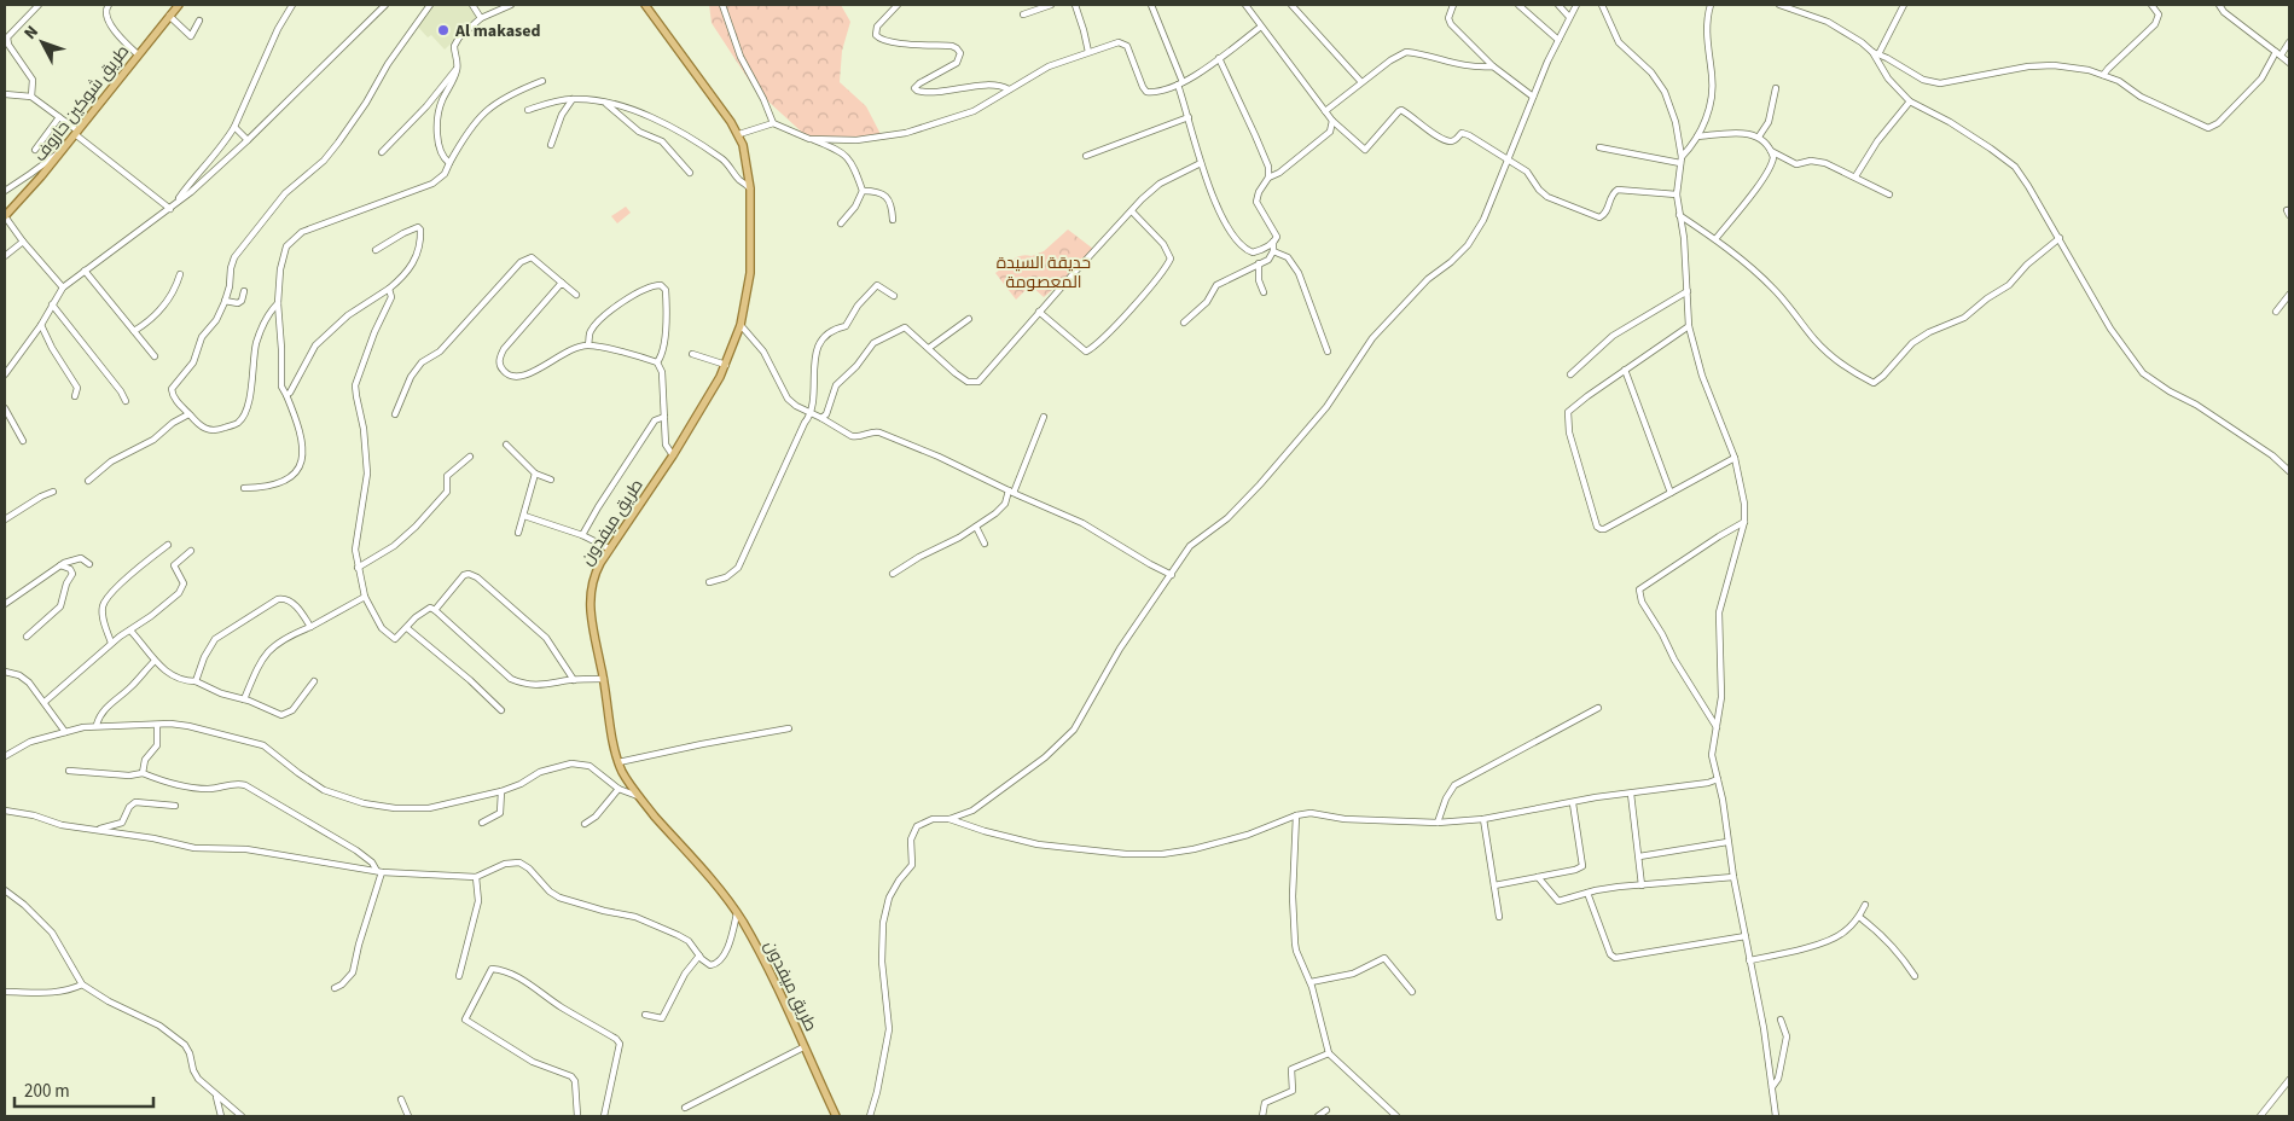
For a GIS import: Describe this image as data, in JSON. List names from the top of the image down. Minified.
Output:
{"streets":{"main road":["طريق شوكين حاروف","طريق ميفدون"]},"parks":["حديقة السيدة المعصومة"],"places":["Al makased"],"scale_bar":"200 m","north":"top left"}
